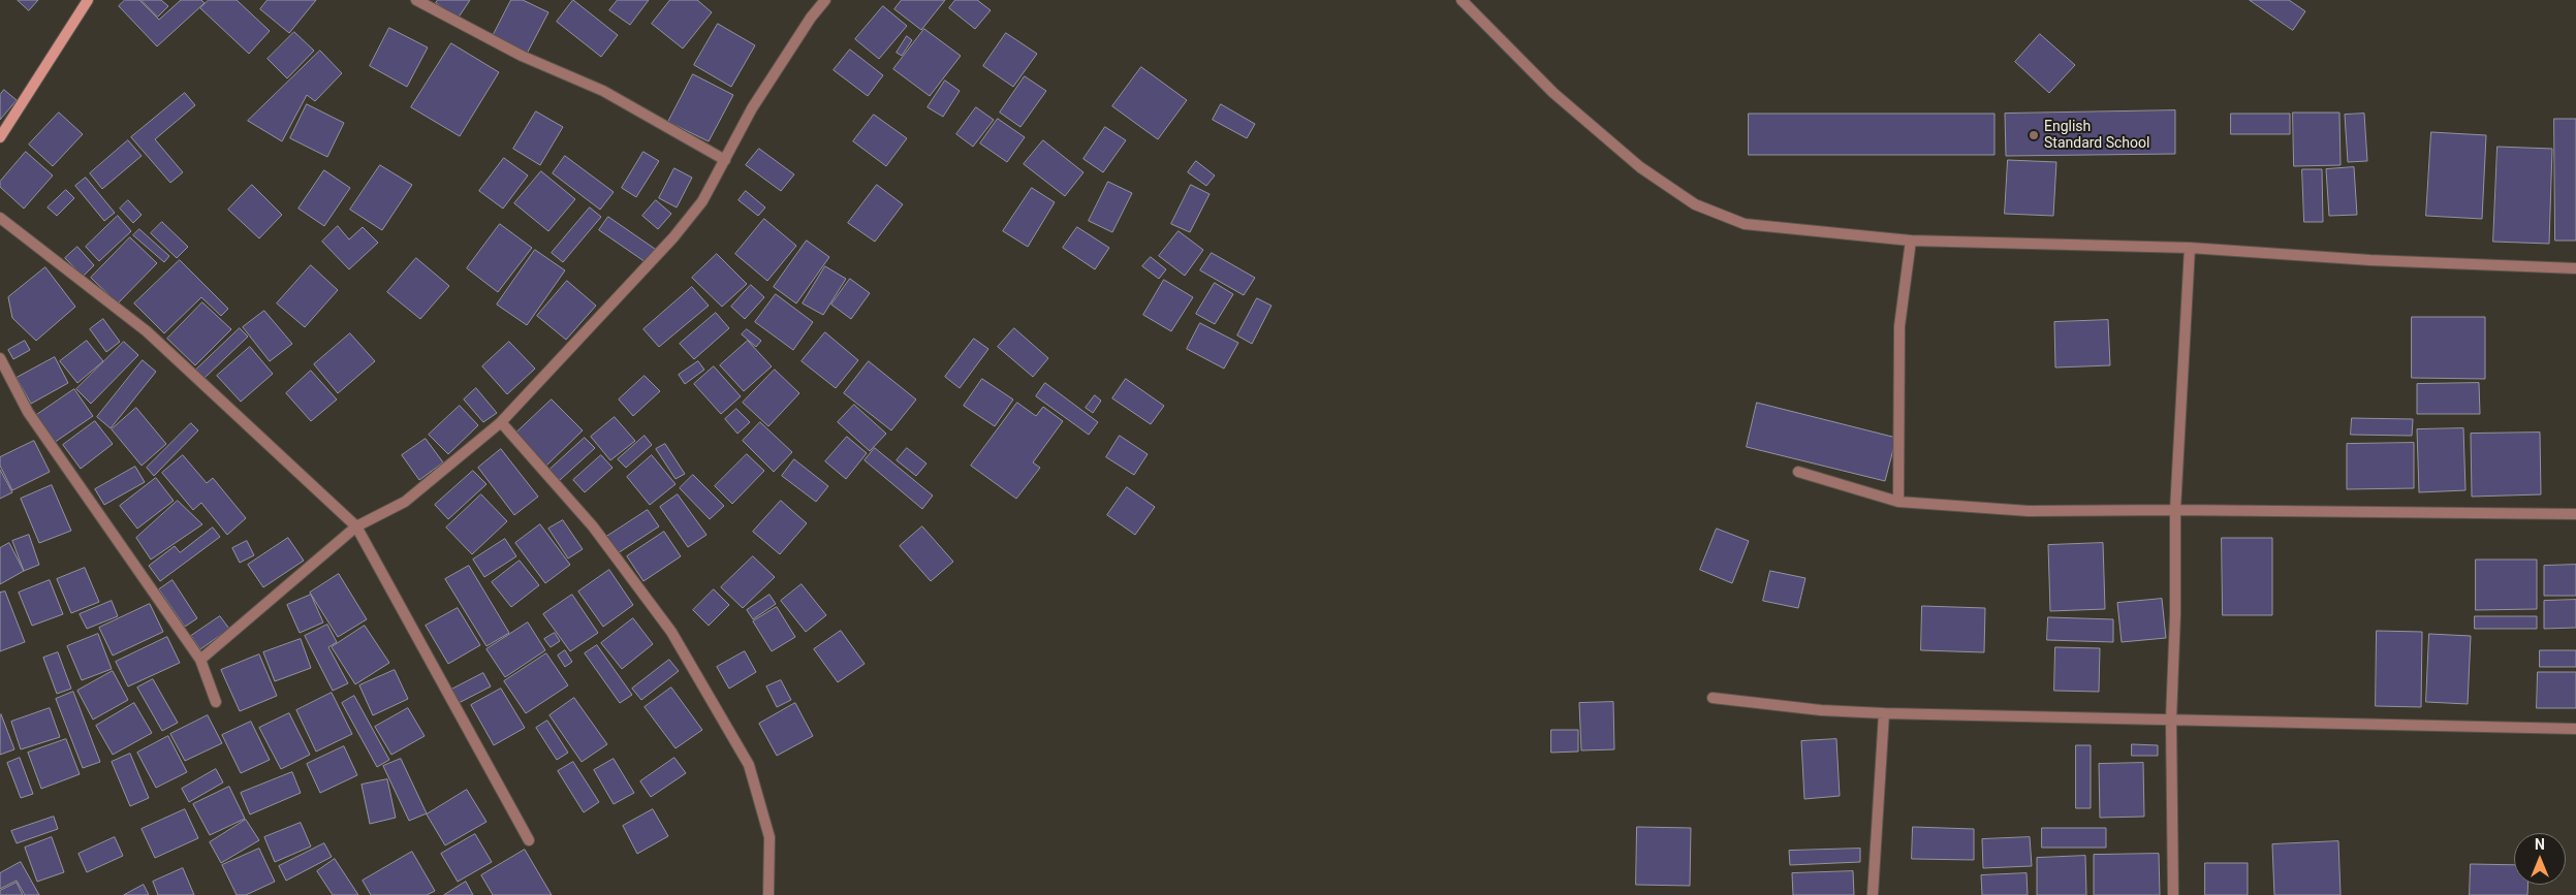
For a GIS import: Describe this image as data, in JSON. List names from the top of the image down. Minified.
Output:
{"places":["English Standard School"],"north":"top"}
